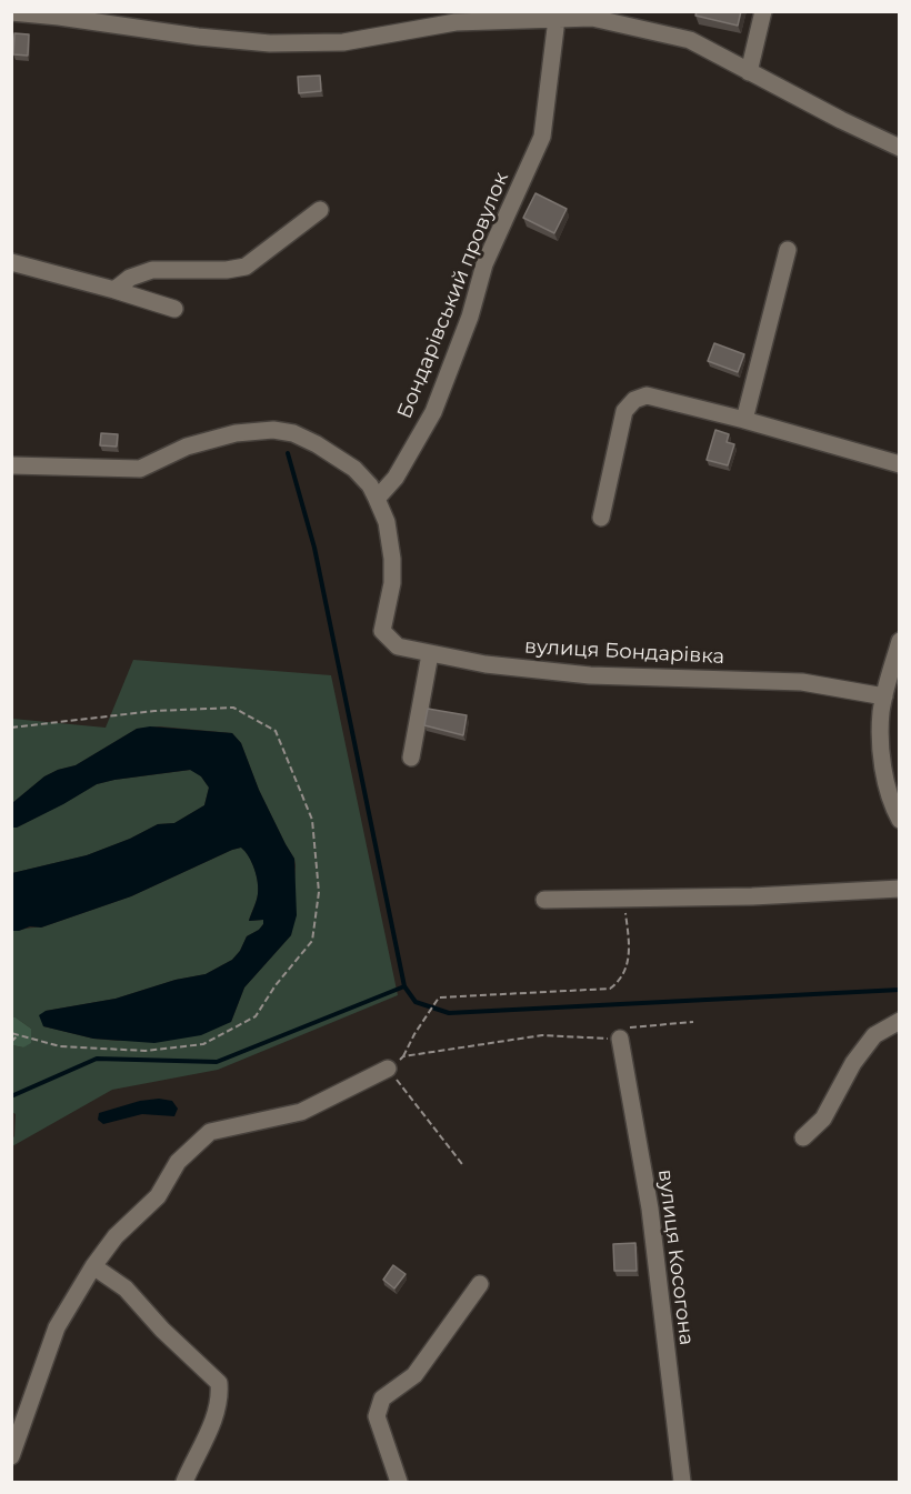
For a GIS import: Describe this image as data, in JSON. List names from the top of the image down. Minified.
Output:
{"streets":{"street":["Бондарівський провулок","вулиця Бондарівка","вулиця Косогона"]},"crossings":[["Бондарівський провулок","вулиця Бондарівка"]]}
